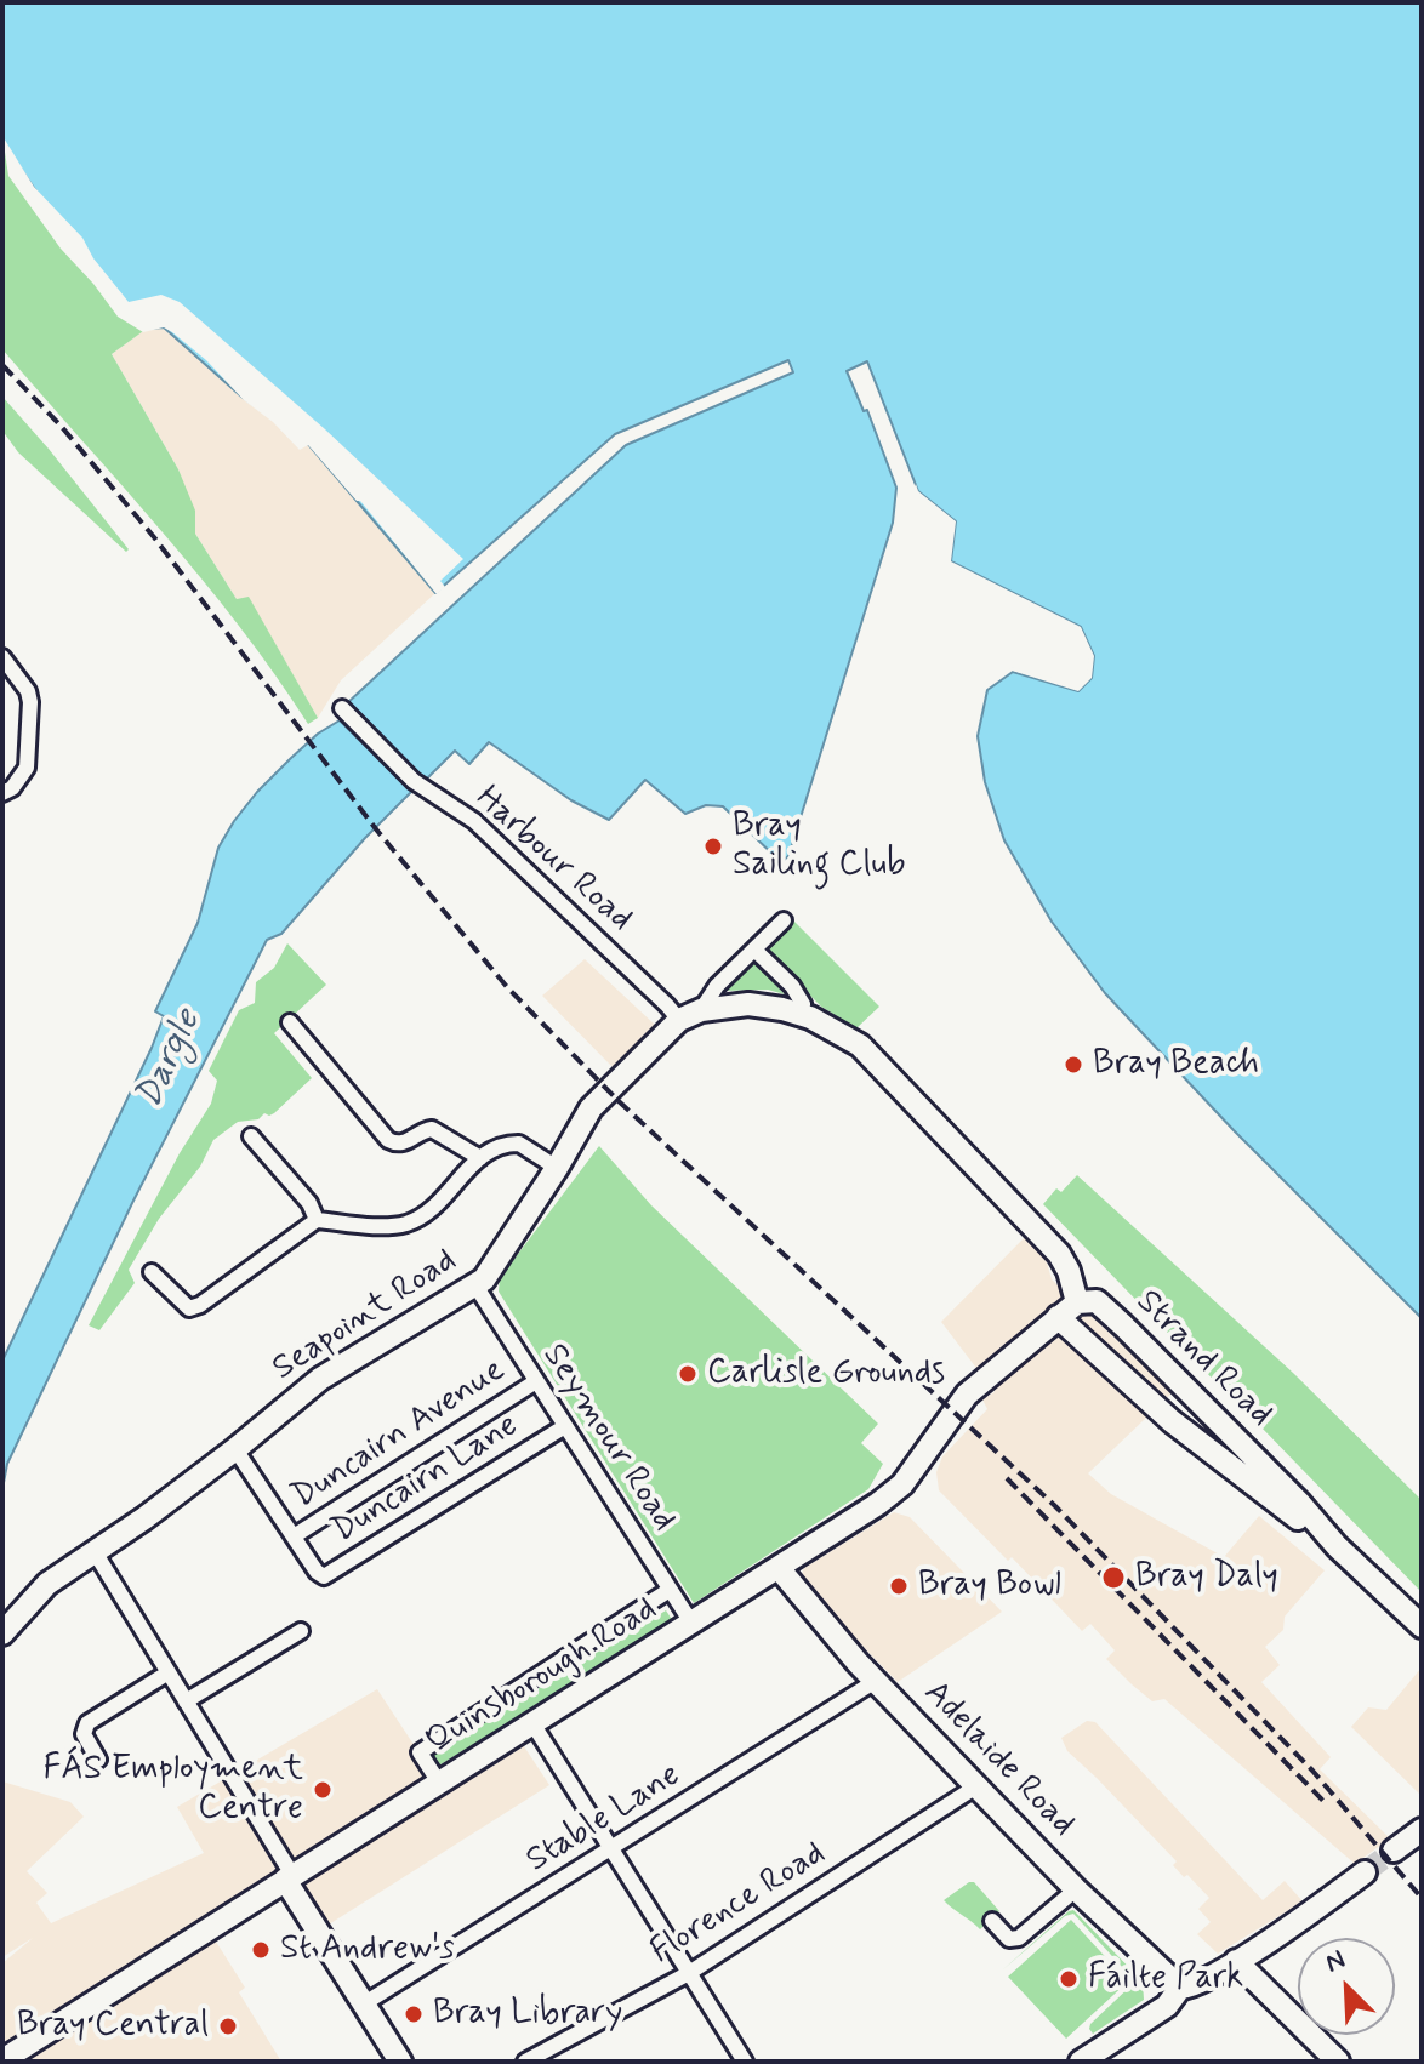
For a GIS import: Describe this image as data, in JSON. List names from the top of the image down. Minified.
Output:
{"streets":{"street":["Harbour Road","Seapoint Road","Strand Road","Duncairn Avenue","Seymour Road","Duncairn Lane","Quinsborough Road","Adelaide Road","Stable Lane","Florence Road"]},"crossings":[["Harbour Road","Seapoint Road"],["Seapoint Road","Strand Road"],["Seapoint Road","Seymour Road"],["Strand Road","Quinsborough Road"],["Duncairn Avenue","Seymour Road"],["Duncairn Avenue","Duncairn Lane"],["Seymour Road","Duncairn Lane"],["Seymour Road","Quinsborough Road"],["Quinsborough Road","Adelaide Road"],["Adelaide Road","Stable Lane"],["Adelaide Road","Florence Road"]],"water":["Dargle"],"places":["Bray Sailing Club","Bray Beach","Carlisle Grounds","Bray Daly","Bray Bowl","FÁS Employment Centre","St Andrew's","Fáilte Park","Bray Library","Bray Central"],"north":"top left"}
